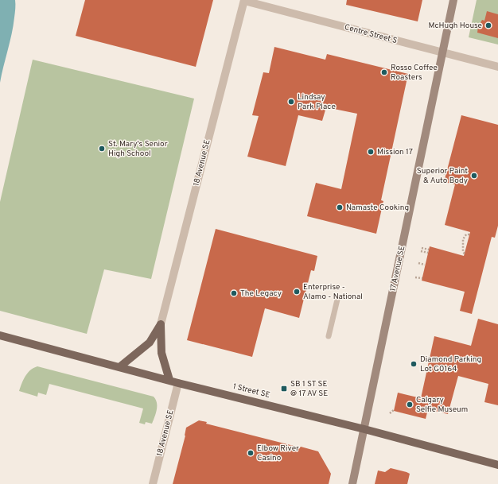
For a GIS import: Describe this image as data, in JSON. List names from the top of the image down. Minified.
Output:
{"streets":{"main road":["17 Avenue SE","1 Street SE"],"street":["Centre Street S","18 Avenue SE"]},"crossings":[["Centre Street S","18 Avenue SE"],["Centre Street S","17 Avenue SE"],["18 Avenue SE","1 Street SE"],["17 Avenue SE","1 Street SE"]],"places":{"other":["McHugh House","Rosso Coffee Roasters","Lindsay Park Place","St. Mary's Senior High School","Mission 17","Superior Paint & Auto Body","Namaste Cooking","Enterprise - Alamo - National","The Legacy","Diamond Parking Lot G0164","Calgary Selfie Museum","Elbow River Casino"],"transit":["SB 1 ST SE @ 17 AV SE"]}}
